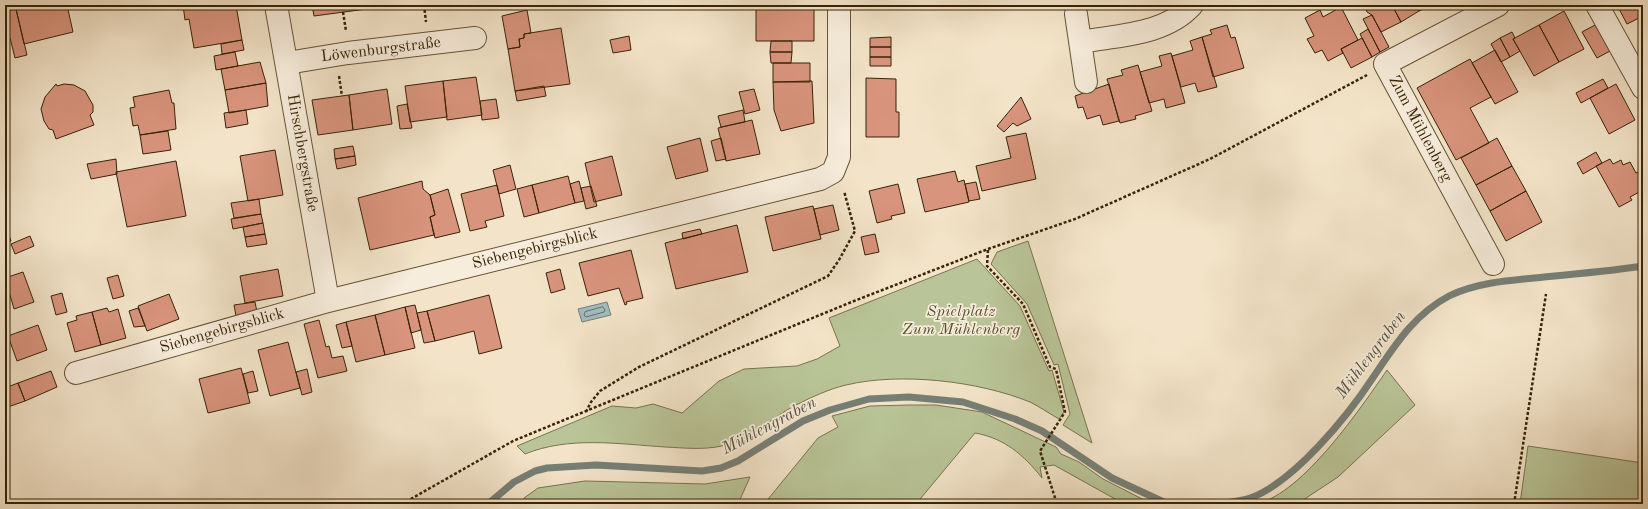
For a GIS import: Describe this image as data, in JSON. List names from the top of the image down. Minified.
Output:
{"streets":{"street":["Löwenburgstraße","Zum Mühlenberg","Hirschbergstraße","Siebengebirgsblick"]},"crossings":[["Löwenburgstraße","Hirschbergstraße"],["Hirschbergstraße","Siebengebirgsblick"]],"water":["Mühlengraben"],"parks":["Spielplatz Zum Mühlenberg"]}
